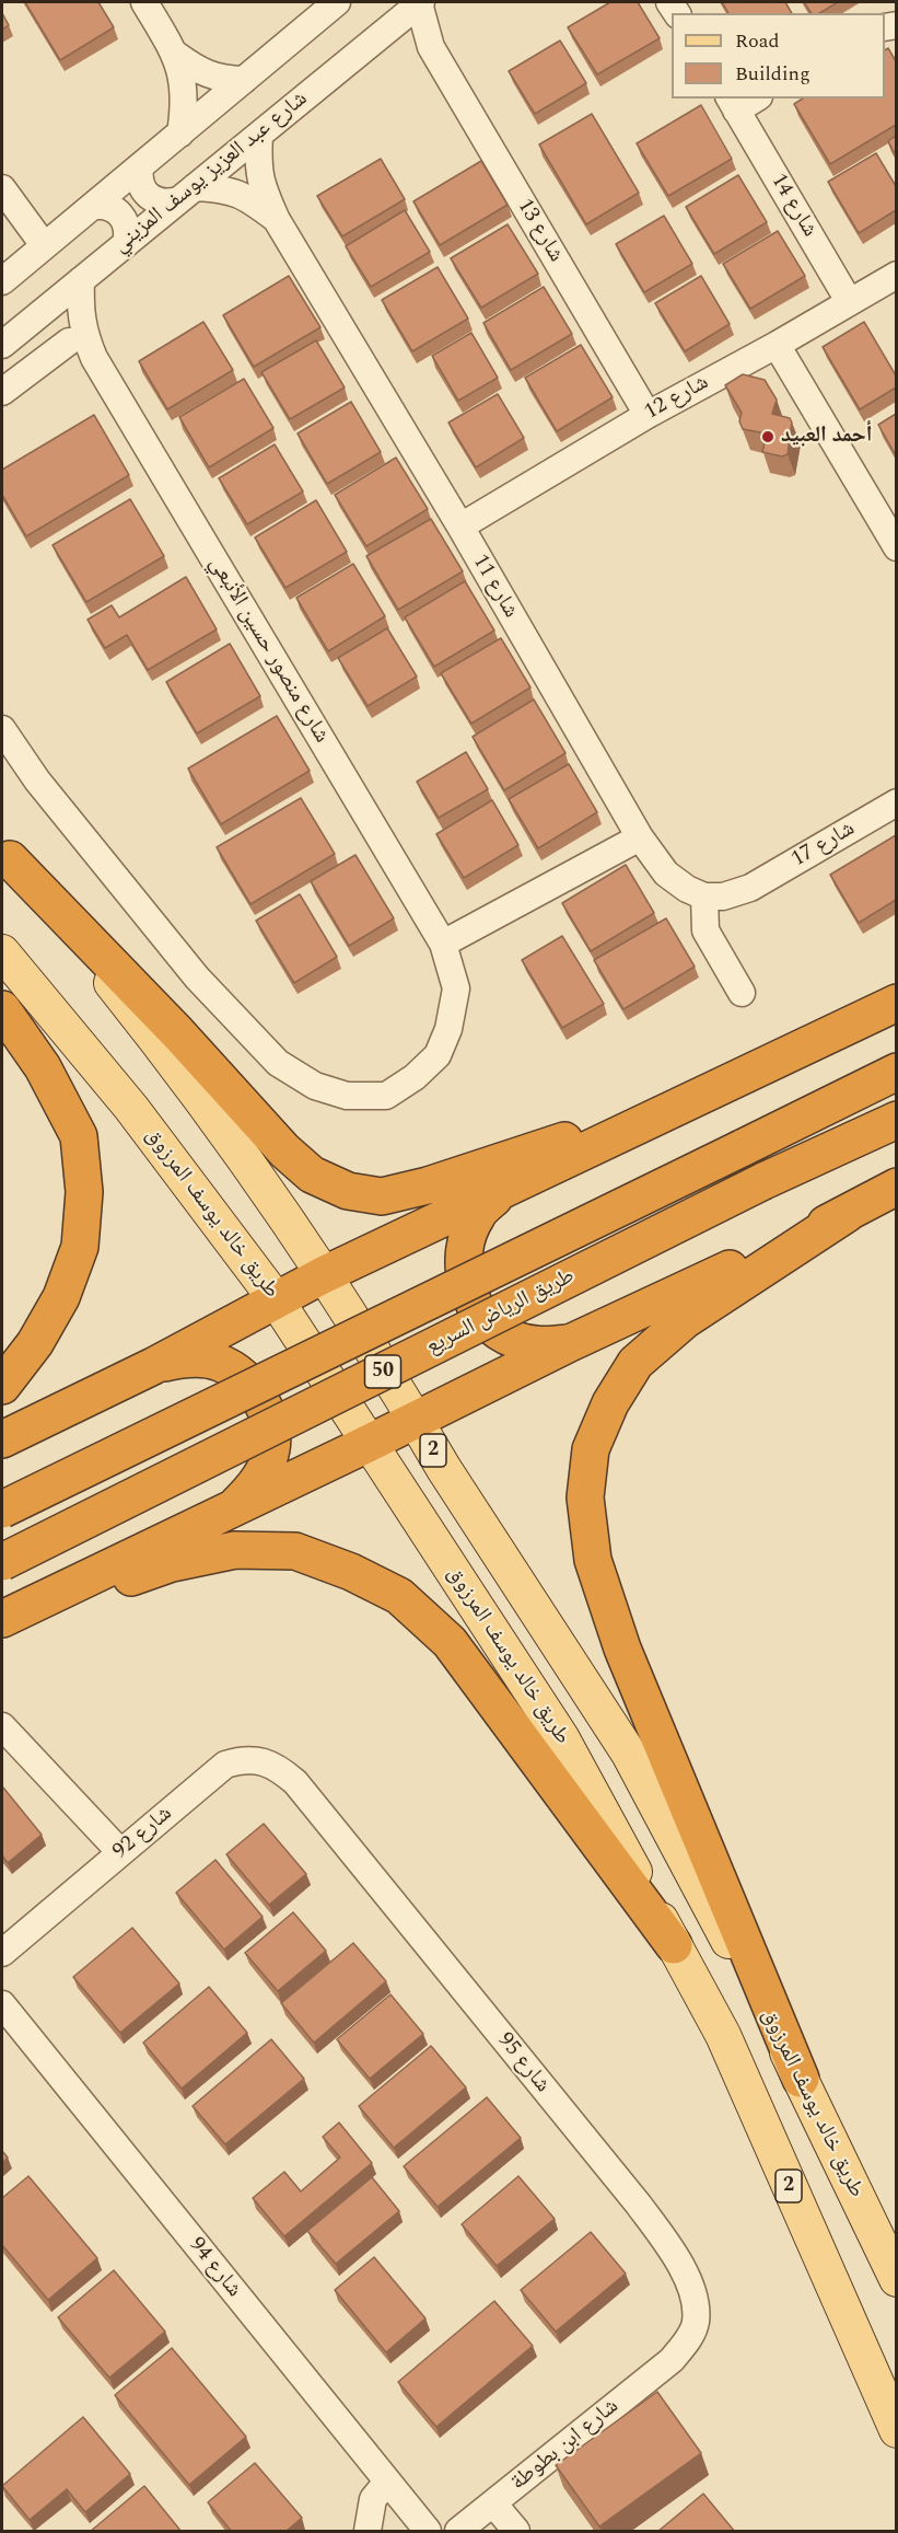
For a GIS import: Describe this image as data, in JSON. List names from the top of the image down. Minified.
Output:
{"streets":{"highway":["طريق الرياض السريع","50"],"main road":["طريق خالد يوسف المرزوق","2"],"street":["شارع عبد العزيز يوسف المزيني","شارع 14","شارع 13","شارع 12","شارع 11","شارع منصور حسين الأنبعي","شارع 17","شارع 92","شارع 95","شارع 94","شارع ابن بطوطة"]},"crossings":[["شارع عبد العزيز يوسف المزيني","شارع 13"],["شارع عبد العزيز يوسف المزيني","شارع 11"],["شارع عبد العزيز يوسف المزيني","شارع منصور حسين الأنبعي"],["شارع 14","شارع 12"],["شارع 13","شارع 12"],["شارع 12","شارع 11"],["شارع 11","شارع 17"],["شارع 92","شارع 95"],["شارع 95","شارع ابن بطوطة"]],"places":["أحمد العبيد"],"legend":["Road","Building"]}
